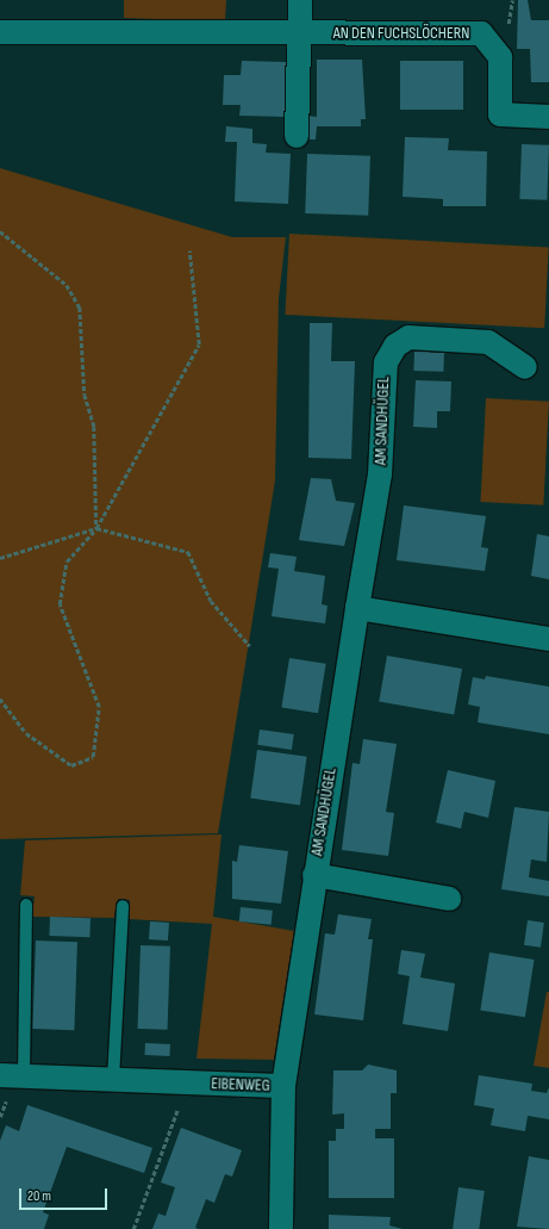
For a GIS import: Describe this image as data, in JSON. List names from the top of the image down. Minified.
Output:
{"streets":{"street":["AN DEN FUCHSLÖCHERN","AM SANDHÜGEL","EIBENWEG"]},"crossings":[["AM SANDHÜGEL","EIBENWEG"]],"scale_bar":"20 m"}
